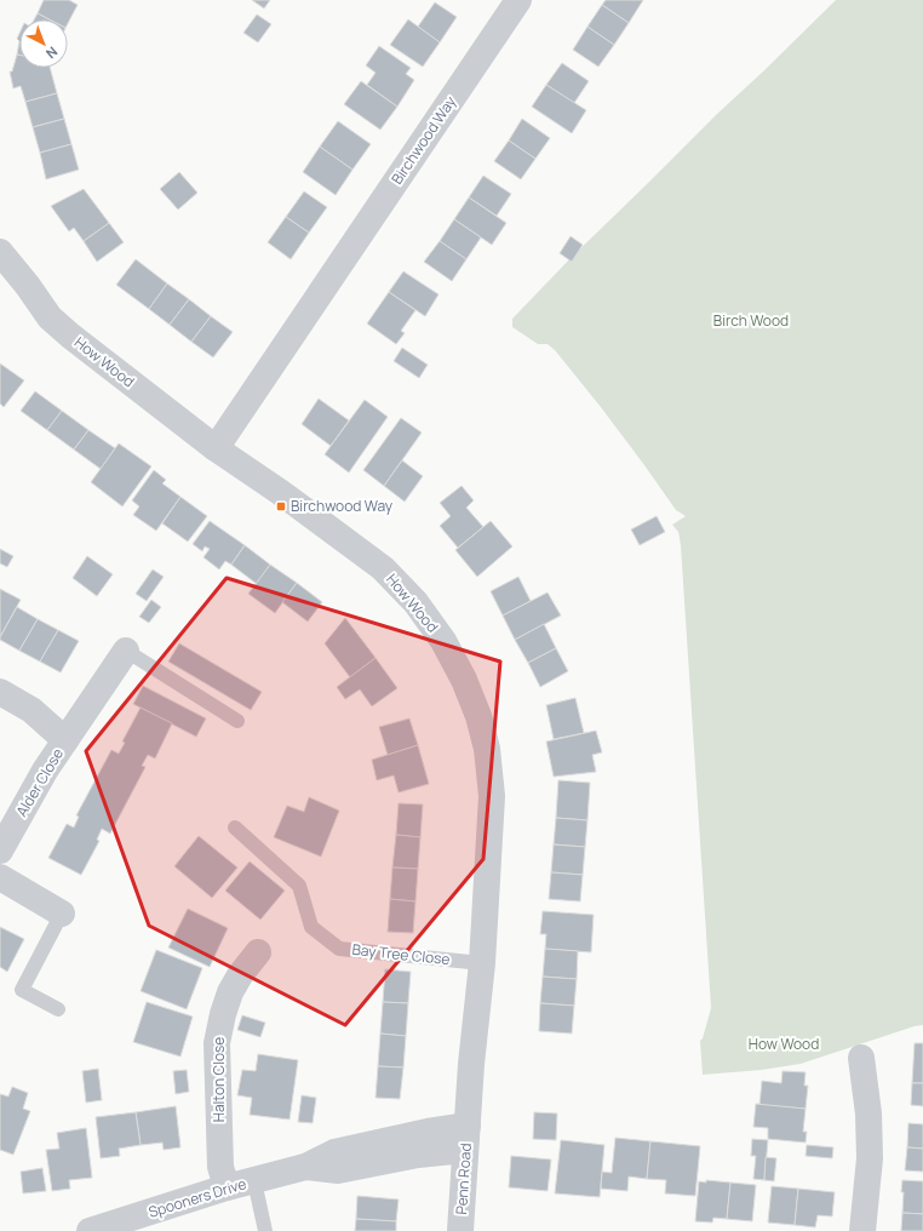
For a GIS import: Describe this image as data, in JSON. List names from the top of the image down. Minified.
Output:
{"streets":{"street":["Birchwood Way","How Wood","Alder Close","Halton Close","Penn Road","Spooners Drive"],"lane":["Bay Tree Close"]},"crossings":[["Birchwood Way","How Wood"],["How Wood","Bay Tree Close"],["How Wood","Penn Road"],["How Wood","Spooners Drive"],["Halton Close","Spooners Drive"],["Penn Road","Spooners Drive"]],"parks":["Birch Wood","How Wood"],"places":{"transit":["Birchwood Way"]},"north":"bottom right"}
